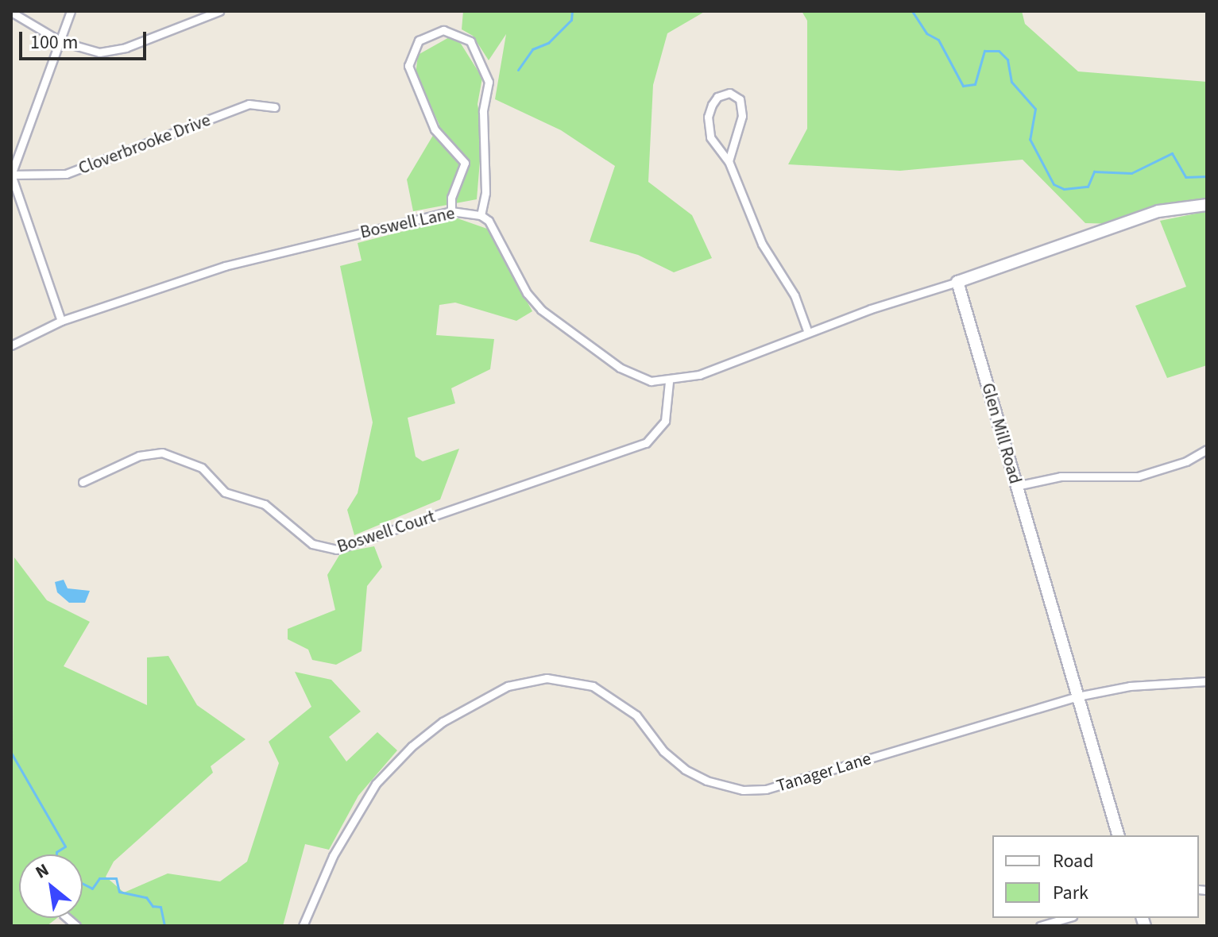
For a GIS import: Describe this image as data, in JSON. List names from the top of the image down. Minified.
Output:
{"streets":{"main road":["Glen Mill Road"],"street":["Cloverbrooke Drive","Boswell Lane","Boswell Court","Tanager Lane"]},"crossings":[["Boswell Lane","Glen Mill Road"],["Boswell Lane","Boswell Court"],["Glen Mill Road","Tanager Lane"]],"legend":["Road","Park"],"scale_bar":"100 m","north":"top left"}
